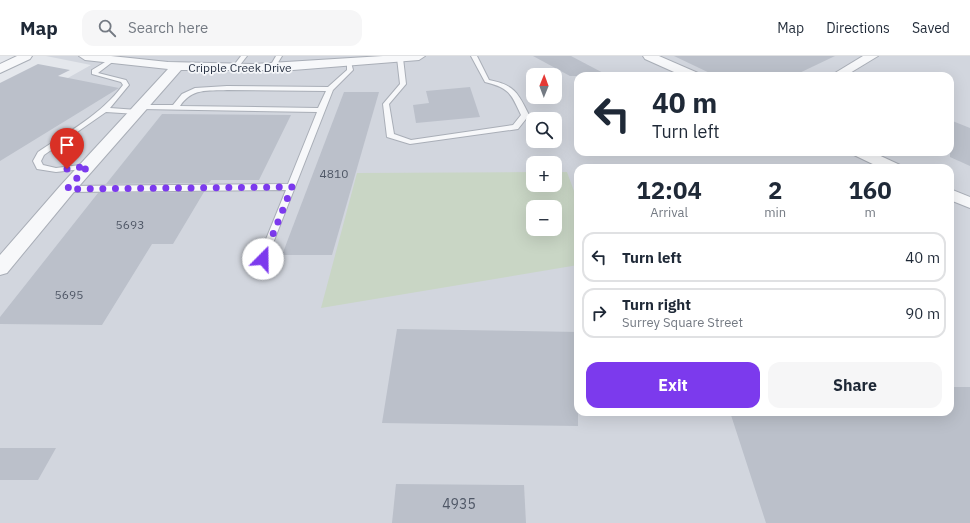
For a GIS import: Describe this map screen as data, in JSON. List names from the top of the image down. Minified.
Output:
{"streets":{"street":["Cripple Creek Drive"]},"house_numbers":["4810","5693","5695","4935"],"north":"top","page":{"header":"Map","search":"Search here","nav":["Map","Directions","Saved"],"map_buttons":["+","−"],"turn":["40 m","Turn left"],"eta":["12:04","Arrival","2","min","160","m"],"list":[{"name":"Turn left","value":"40 m"},{"name":"Turn right","note":"Surrey Square Street","value":"90 m"}],"buttons":["Exit","Share"]}}
